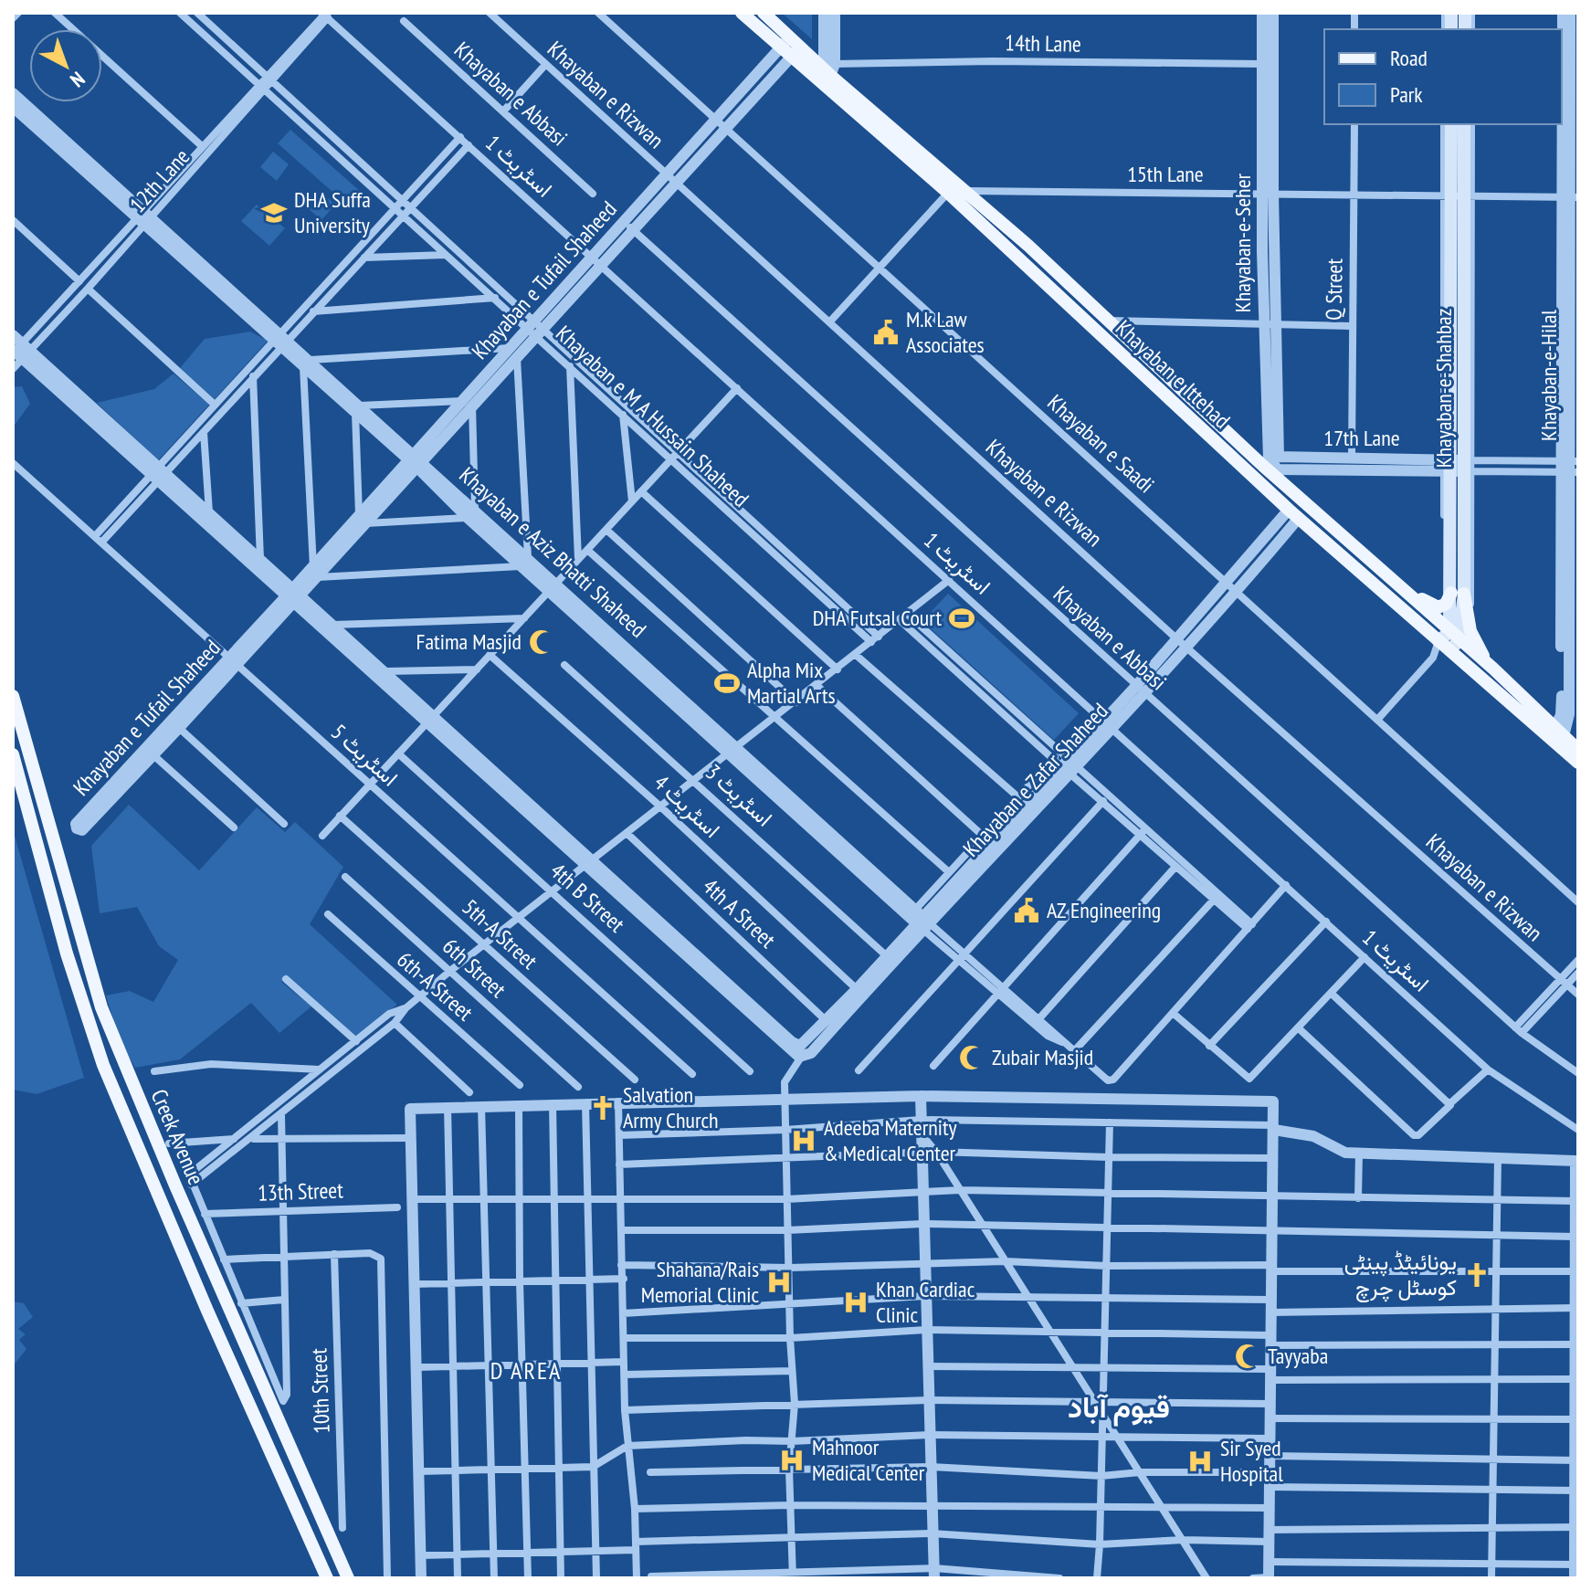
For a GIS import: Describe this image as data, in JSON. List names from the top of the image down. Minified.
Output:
{"streets":{"main road":["Khayaban e Ittehad","Khayaban-e-Shahbaz","Creek Avenue"],"street":["14th Lane","Khayaban e Abbasi","Khayaban e Rizwan","اسٹریٹ 1","15th Lane","12th Lane","Khayaban-e-Seher","Khayaban e Tufail Shaheed","Q Street","Khayaban-e-Hilal","Khayaban e M A Hussain Shaheed","17th Lane","Khayaban e Saadi","Khayaban e Aziz Bhatti Shaheed","اسٹریٹ 5","Khayaban e Zafar Shaheed","اسٹریٹ 3","اسٹریٹ 4","4th B Street","4th A Street","5th-A Street","6th Street","6th-A Street","13th Street","10th Street"]},"crossings":[["14th Lane","Khayaban-e-Seher"],["14th Lane","Khayaban e Ittehad"],["Khayaban e Abbasi","Khayaban e Tufail Shaheed"],["Khayaban e Abbasi","Khayaban e Zafar Shaheed"],["Khayaban e Rizwan","Khayaban e Tufail Shaheed"],["Khayaban e Rizwan","Khayaban e Zafar Shaheed"],["اسٹریٹ 1","12th Lane"],["اسٹریٹ 1","Khayaban e Tufail Shaheed"],["اسٹریٹ 1","Khayaban e Zafar Shaheed"],["15th Lane","Khayaban-e-Seher"],["15th Lane","Q Street"],["15th Lane","Khayaban e Ittehad"],["15th Lane","Khayaban-e-Hilal"],["15th Lane","Khayaban-e-Shahbaz"],["12th Lane","Khayaban e M A Hussain Shaheed"],["12th Lane","Khayaban e Aziz Bhatti Shaheed"],["Khayaban-e-Seher","Khayaban e Ittehad"],["Khayaban-e-Seher","17th Lane"],["Khayaban e Tufail Shaheed","Khayaban e Ittehad"],["Khayaban e Tufail Shaheed","Khayaban e M A Hussain Shaheed"],["Khayaban e Tufail Shaheed","Khayaban e Saadi"],["Khayaban e Tufail Shaheed","Khayaban e Aziz Bhatti Shaheed"],["Khayaban e Tufail Shaheed","اسٹریٹ 5"],["Q Street","17th Lane"],["Khayaban e Ittehad","Khayaban-e-Hilal"],["Khayaban e Ittehad","Khayaban-e-Shahbaz"],["Khayaban e Ittehad","17th Lane"],["Khayaban e Ittehad","Khayaban e Zafar Shaheed"],["Khayaban-e-Hilal","17th Lane"],["Khayaban-e-Shahbaz","17th Lane"],["Khayaban e Saadi","Khayaban e Zafar Shaheed"],["Khayaban e Aziz Bhatti Shaheed","Khayaban e Zafar Shaheed"]],"districts":["D AREA","قیوم آباد"],"places":{"school or university":["DHA Suffa University"],"public building":["M.k Law Associates","AZ Engineering"],"sports":["DHA Futsal Court","Alpha Mix Martial Arts"],"mosque":["Fatima Masjid","Zubair Masjid","Tayyaba"],"church":["Salvation Army Church","یونائیٹڈ پینٹی کوسٹل چرچ"],"hospital":["Adeeba Maternity & Medical Center","Shahana/Rais Memorial Clinic","Khan Cardiac Clinic","Mahnoor Medical Center","Sir Syed Hospital"]},"legend":["Road","Park"],"north":"bottom right"}
